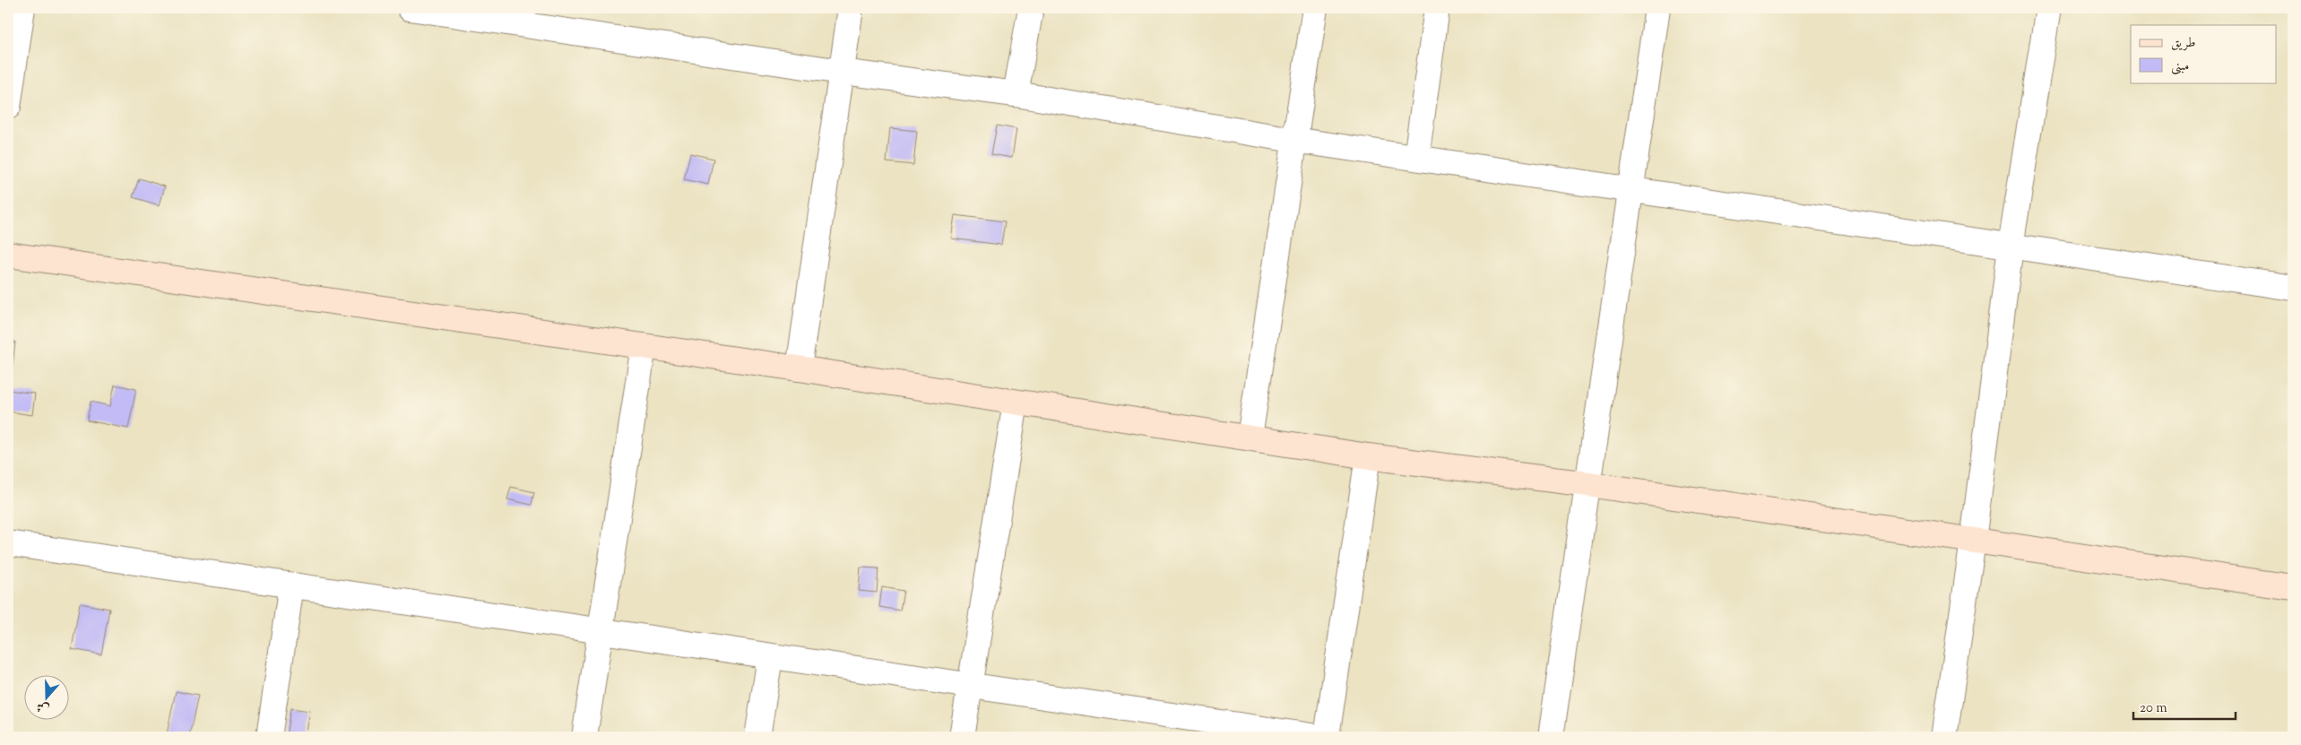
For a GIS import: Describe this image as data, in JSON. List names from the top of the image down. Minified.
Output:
{"legend":["طريق","مبنى"],"scale_bar":"20 m","north":"bottom"}
